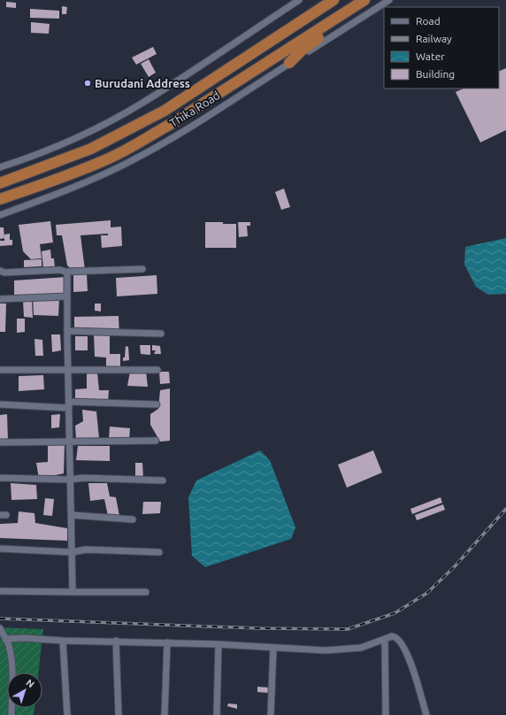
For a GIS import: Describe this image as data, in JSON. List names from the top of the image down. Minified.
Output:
{"streets":{"highway":["Thika Road"]},"places":["Burudani Address"],"legend":["Road","Railway","Water","Building"],"north":"top right"}
